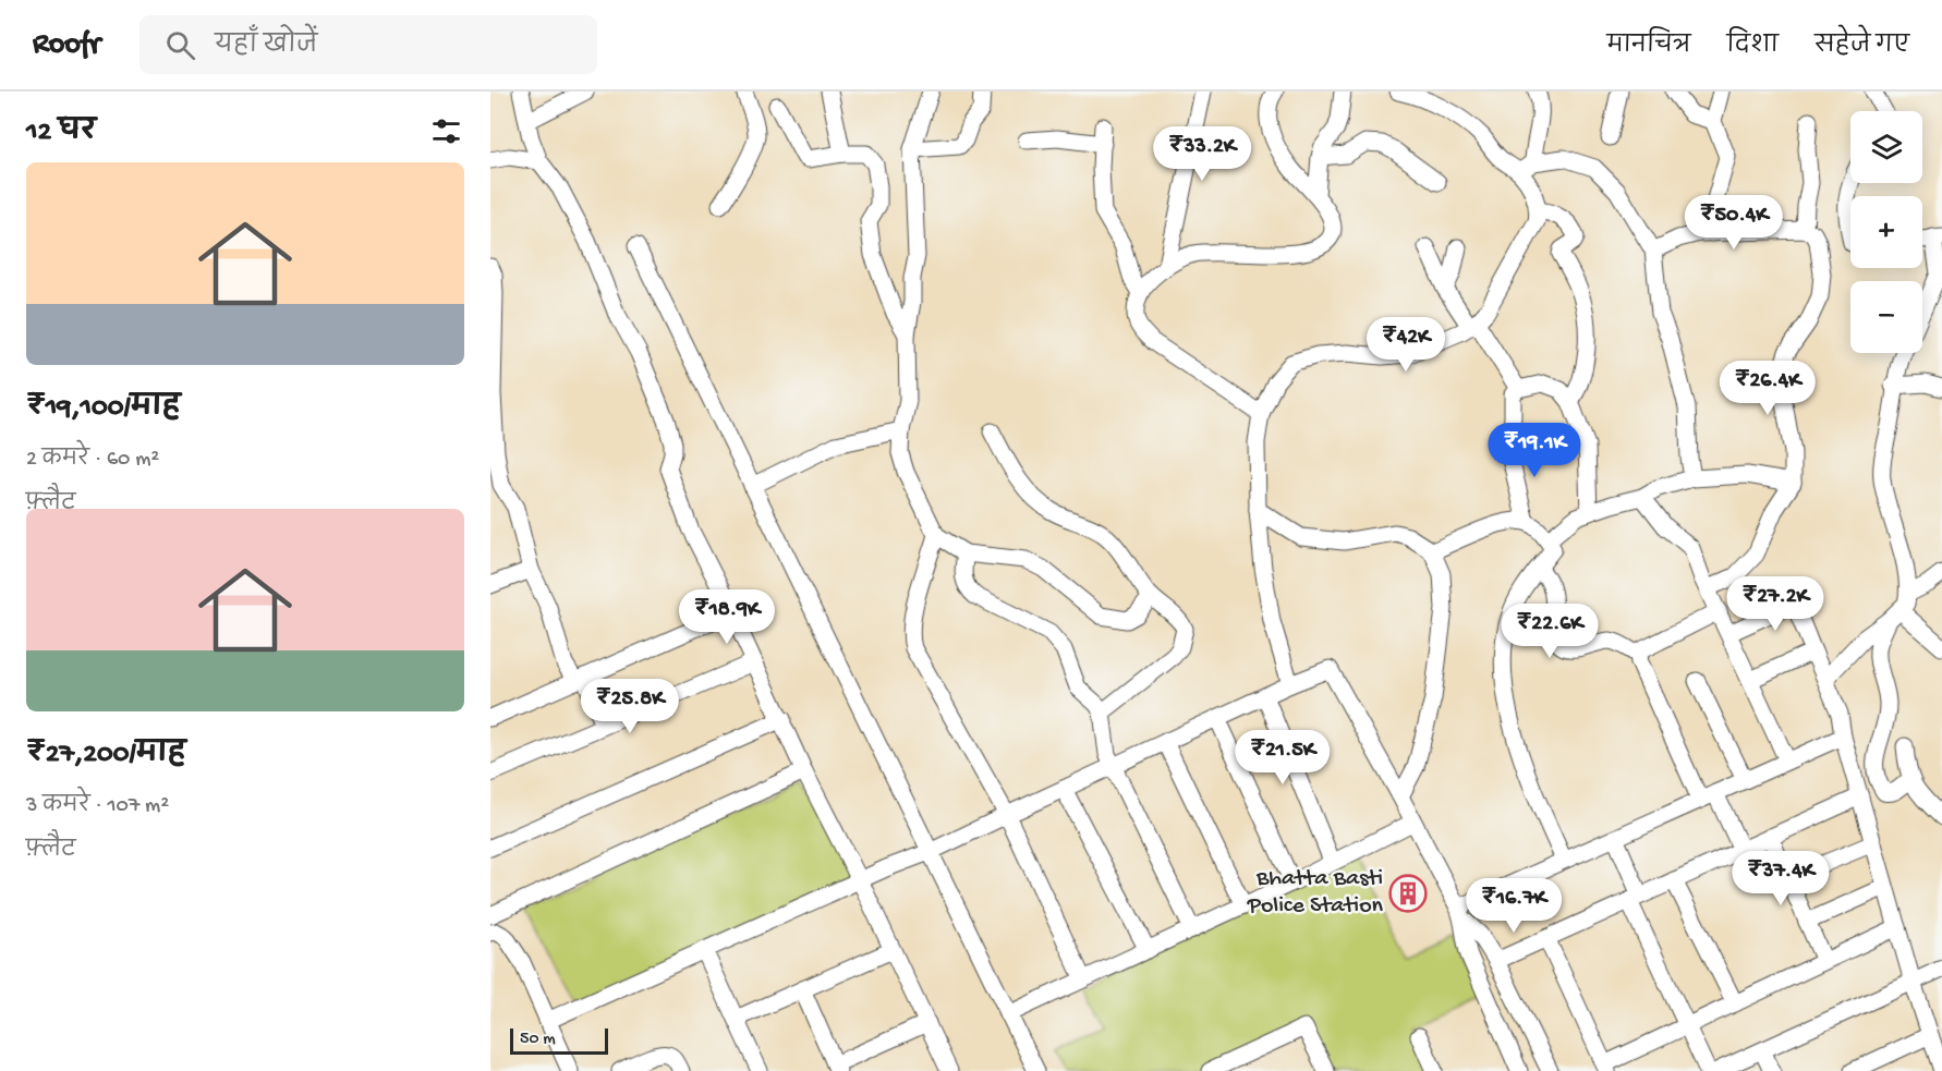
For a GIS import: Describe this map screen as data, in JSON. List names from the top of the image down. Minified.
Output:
{"places":{"building":["Bhatta Basti Police Station"]},"scale_bar":"50 m","page":{"header":"Roofr","search":"यहाँ खोजें","nav":["मानचित्र","दिशा","सहेजे गए"],"heading":"12 घर","map_buttons":["+","−"],"price":["₹33.2K","₹50.4K","₹42K","₹26.4K","₹19.1K","₹27.2K","₹18.9K","₹22.6K","₹25.8K","₹21.5K","₹37.4K","₹16.7K"],"list":[{"name":"₹19,100/माह","note":"2 कमरे · 60 m² · फ़्लैट"},{"name":"₹27,200/माह","note":"3 कमरे · 107 m² · फ़्लैट"}],"scale":"50 m"}}
